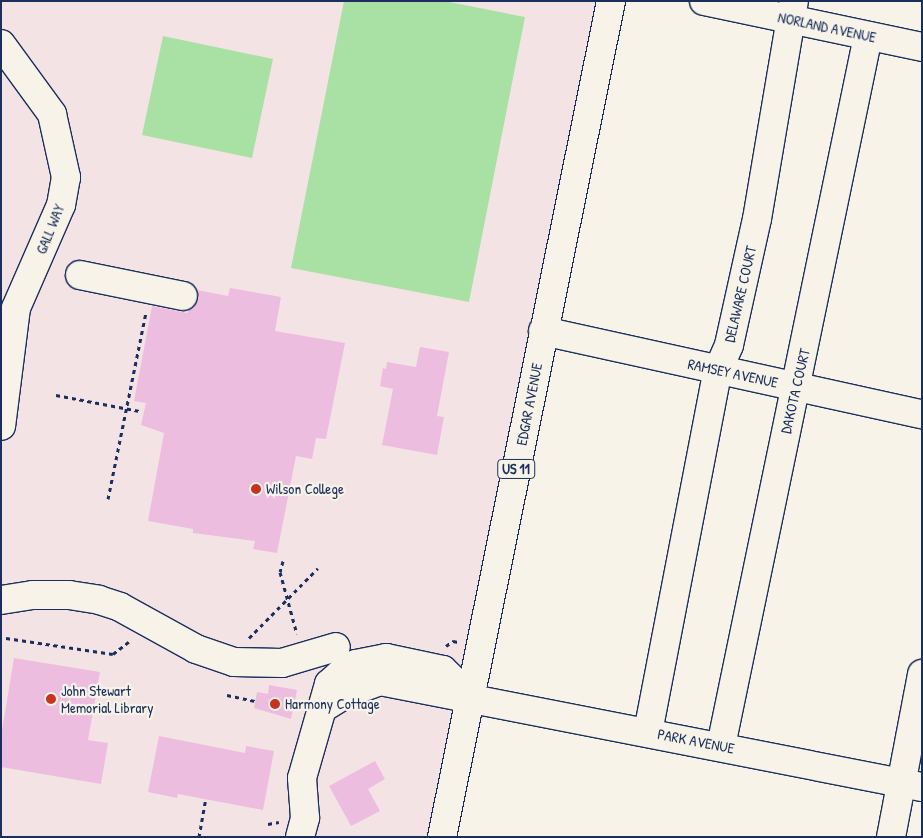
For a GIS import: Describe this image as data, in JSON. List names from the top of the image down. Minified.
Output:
{"streets":{"street":["NORLAND AVENUE","GALL WAY","DELAWARE COURT","RAMSEY AVENUE","DAKOTA COURT","EDGAR AVENUE","US 11","PARK AVENUE"]},"crossings":[["NORLAND AVENUE","DELAWARE COURT"],["NORLAND AVENUE","DAKOTA COURT"],["DELAWARE COURT","RAMSEY AVENUE"],["DELAWARE COURT","PARK AVENUE"],["RAMSEY AVENUE","DAKOTA COURT"],["RAMSEY AVENUE","EDGAR AVENUE"],["DAKOTA COURT","PARK AVENUE"],["EDGAR AVENUE","PARK AVENUE"]],"places":["Wilson College","John Stewart Memorial Library","Harmony Cottage"]}
